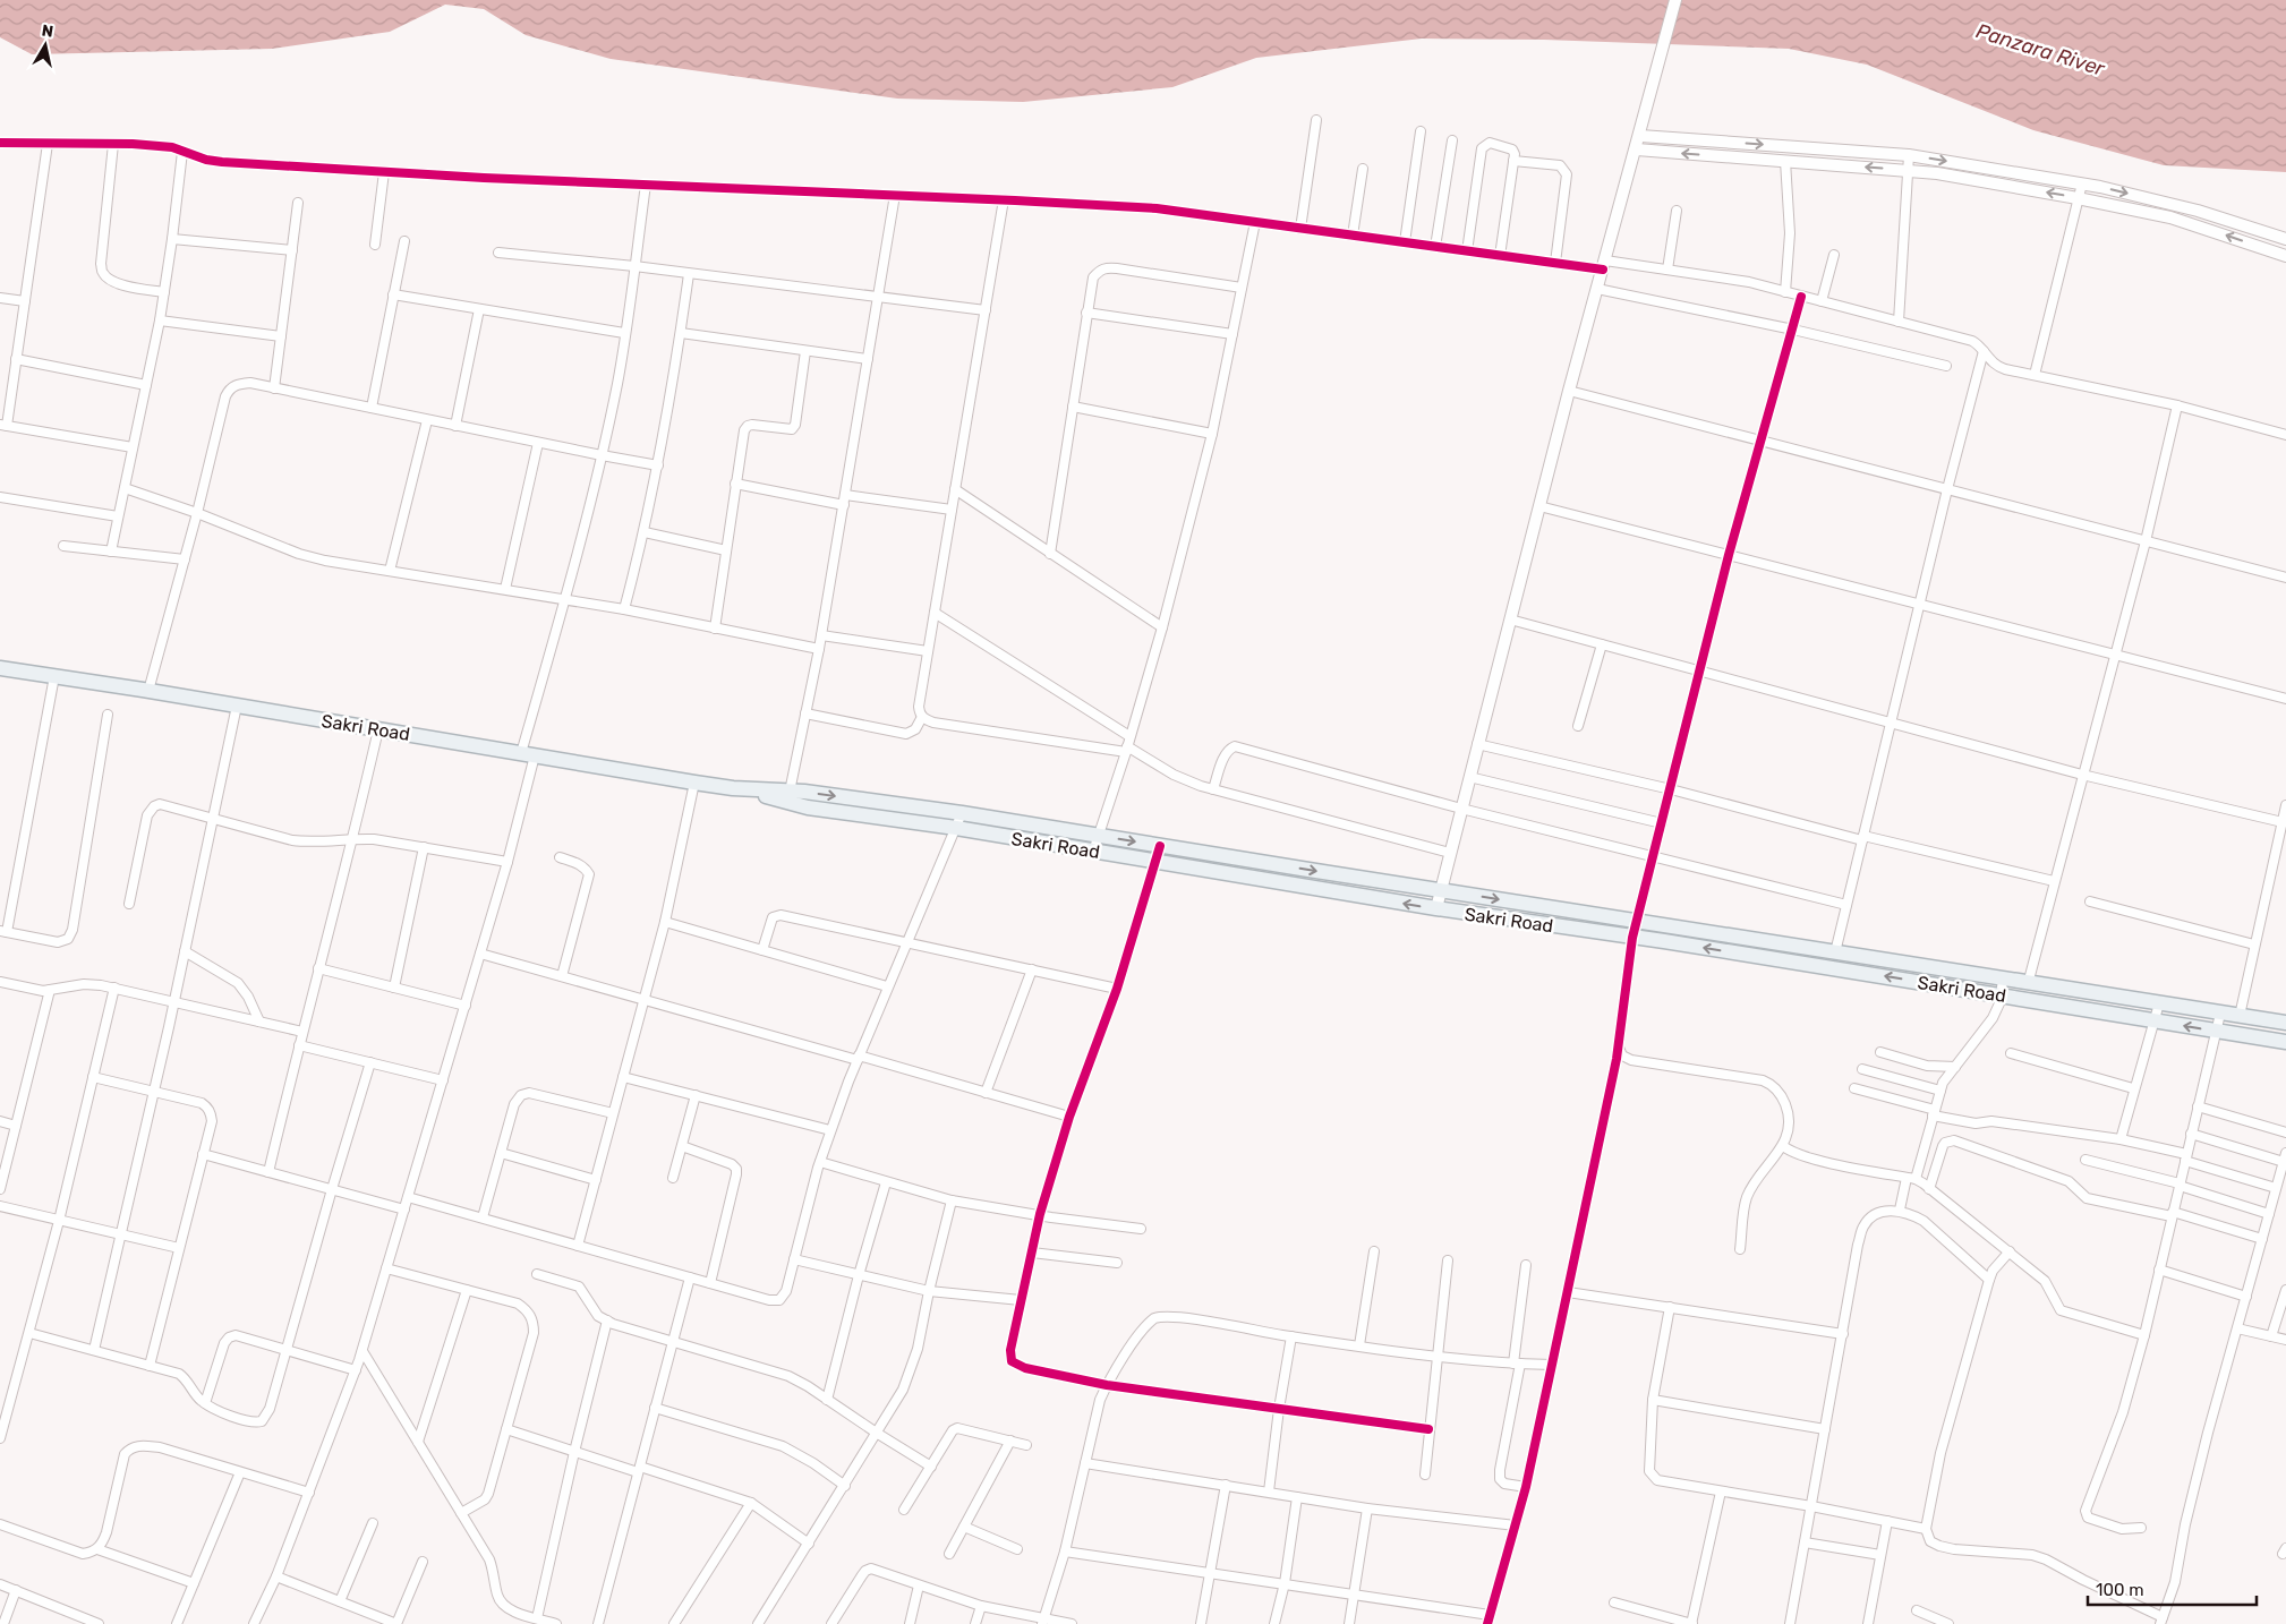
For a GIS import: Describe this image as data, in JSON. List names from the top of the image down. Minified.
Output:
{"streets":{"main road":["Sakri Road"]},"water":["Panzara River"],"scale_bar":"100 m","north":"top"}
